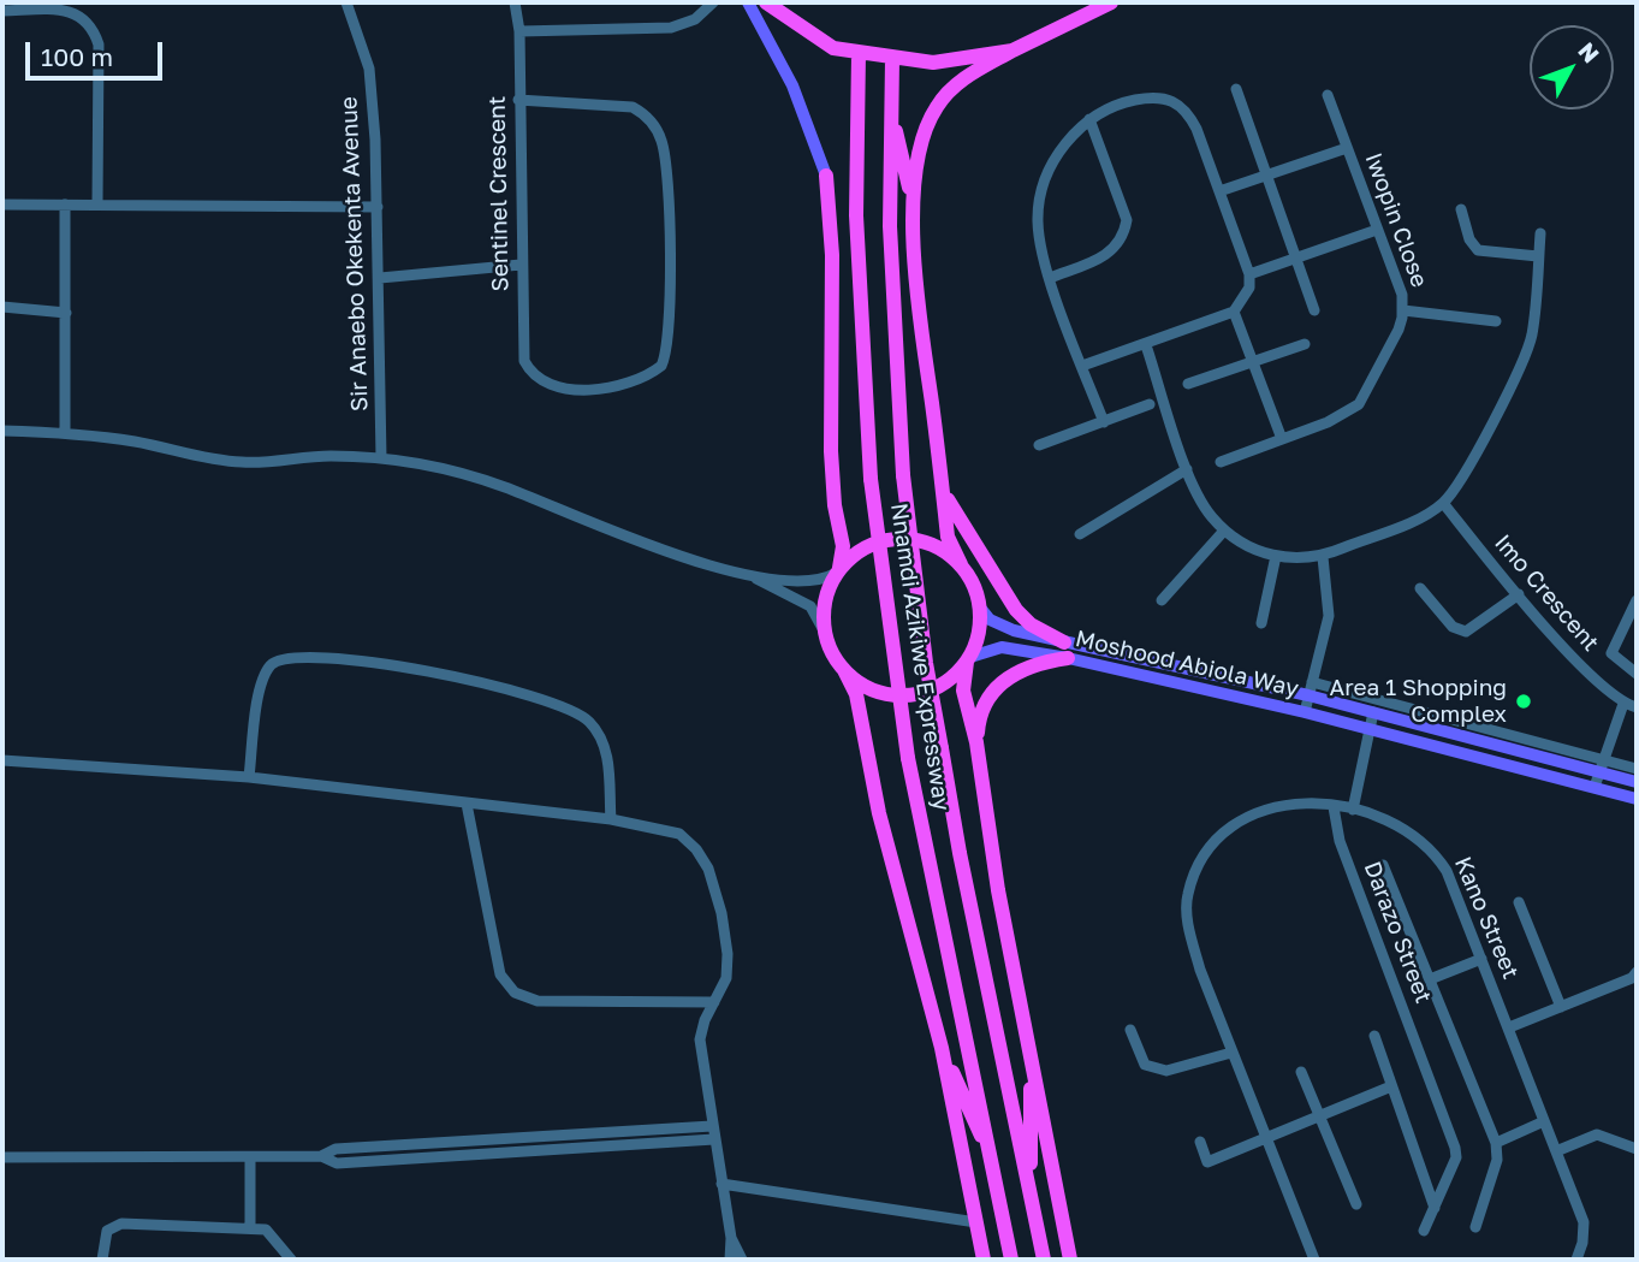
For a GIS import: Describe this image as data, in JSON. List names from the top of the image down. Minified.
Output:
{"streets":{"highway":["Nnamdi Azikiwe Expressway"],"main road":["Moshood Abiola Way"],"street":["Sentinel Crescent","Iwopin Close","Sir Anaebo Okekenta Avenue","Imo Crescent","Kano Street","Darazo Street"]},"crossings":[["Nnamdi Azikiwe Expressway","Moshood Abiola Way"],["Kano Street","Darazo Street"]],"places":["Area 1 Shopping Complex"],"scale_bar":"100 m","north":"top right"}
